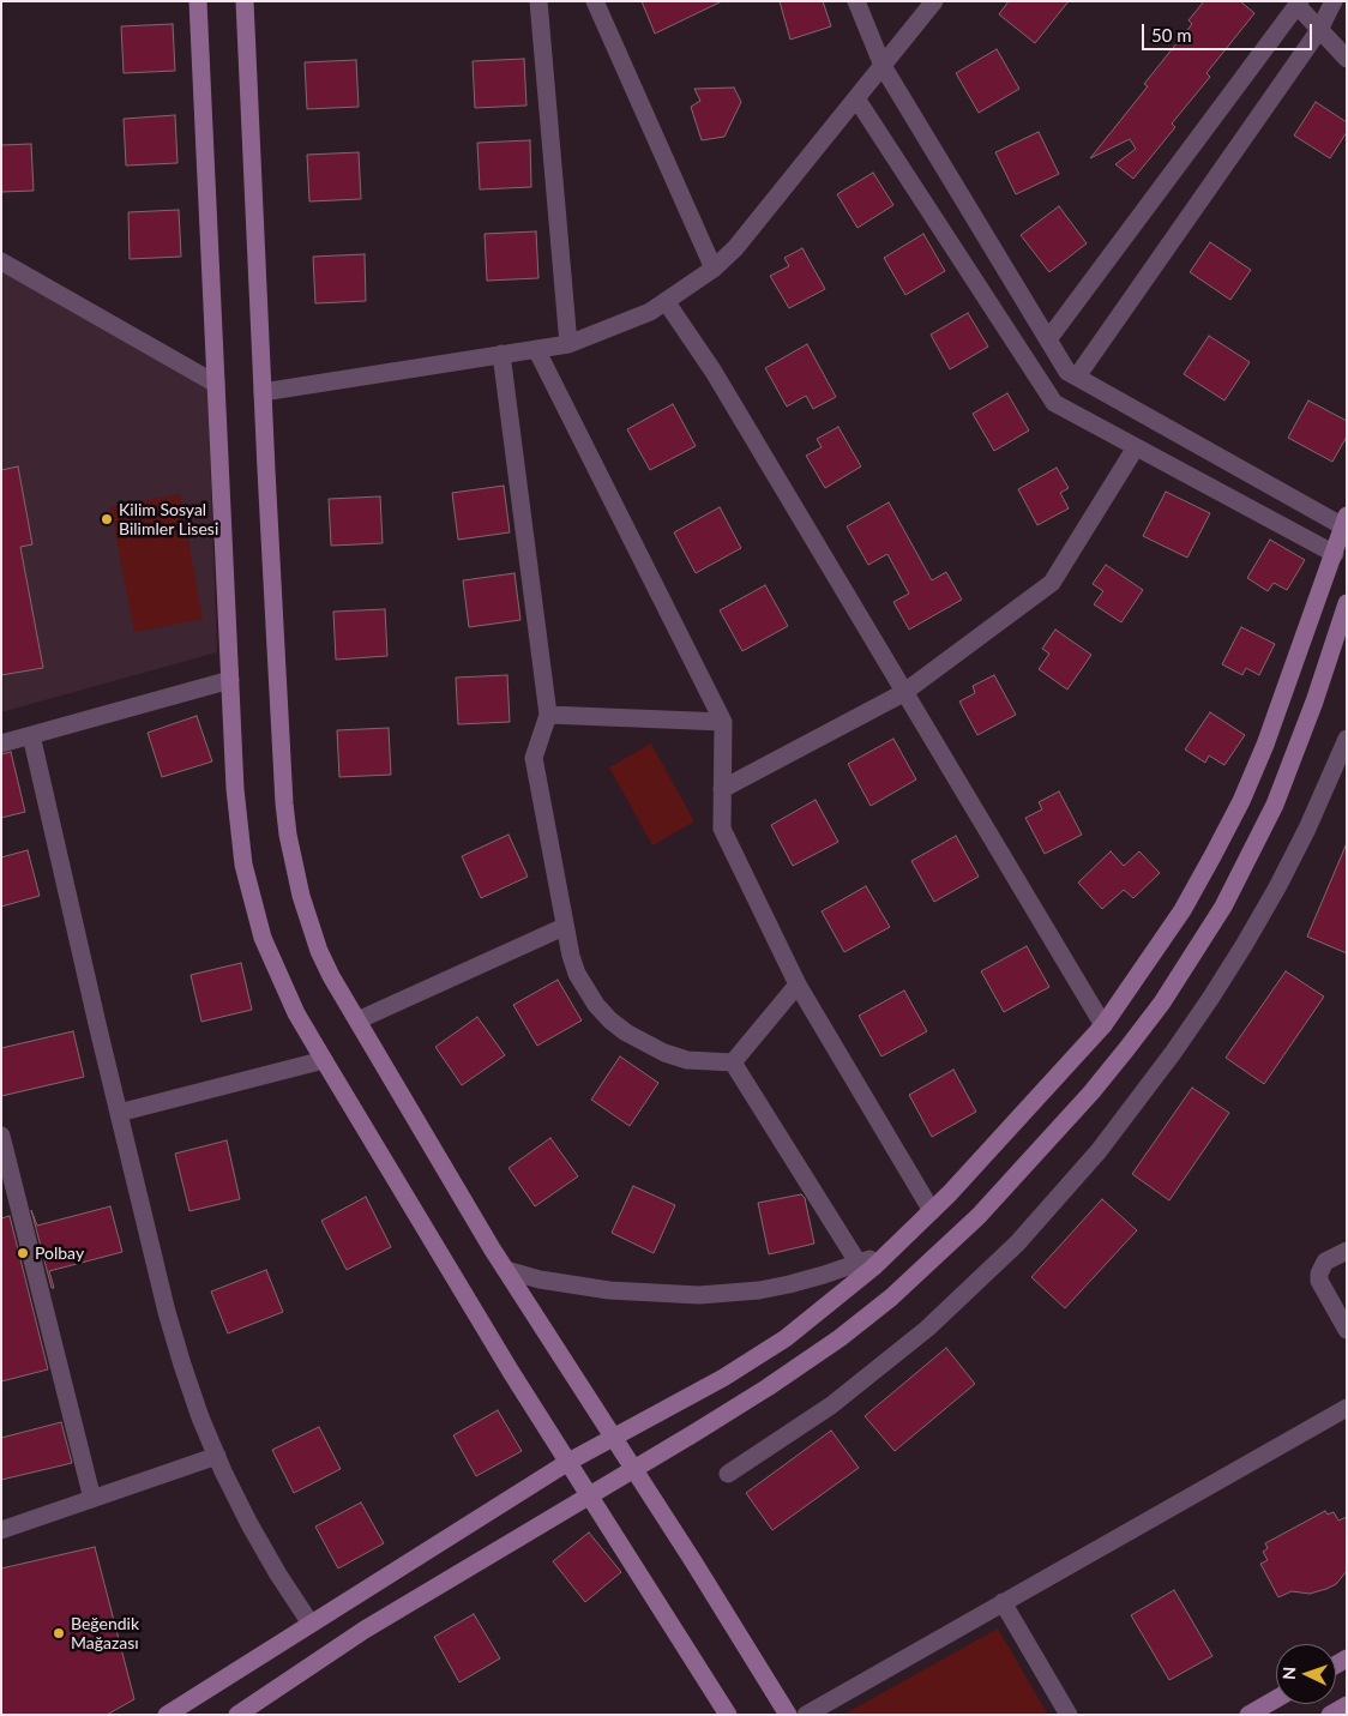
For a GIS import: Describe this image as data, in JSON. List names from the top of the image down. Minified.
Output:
{"places":["Kilim Sosyal Bilimler Lisesi","Polbay","Beğendik Mağazası"],"scale_bar":"50 m","north":"left"}
